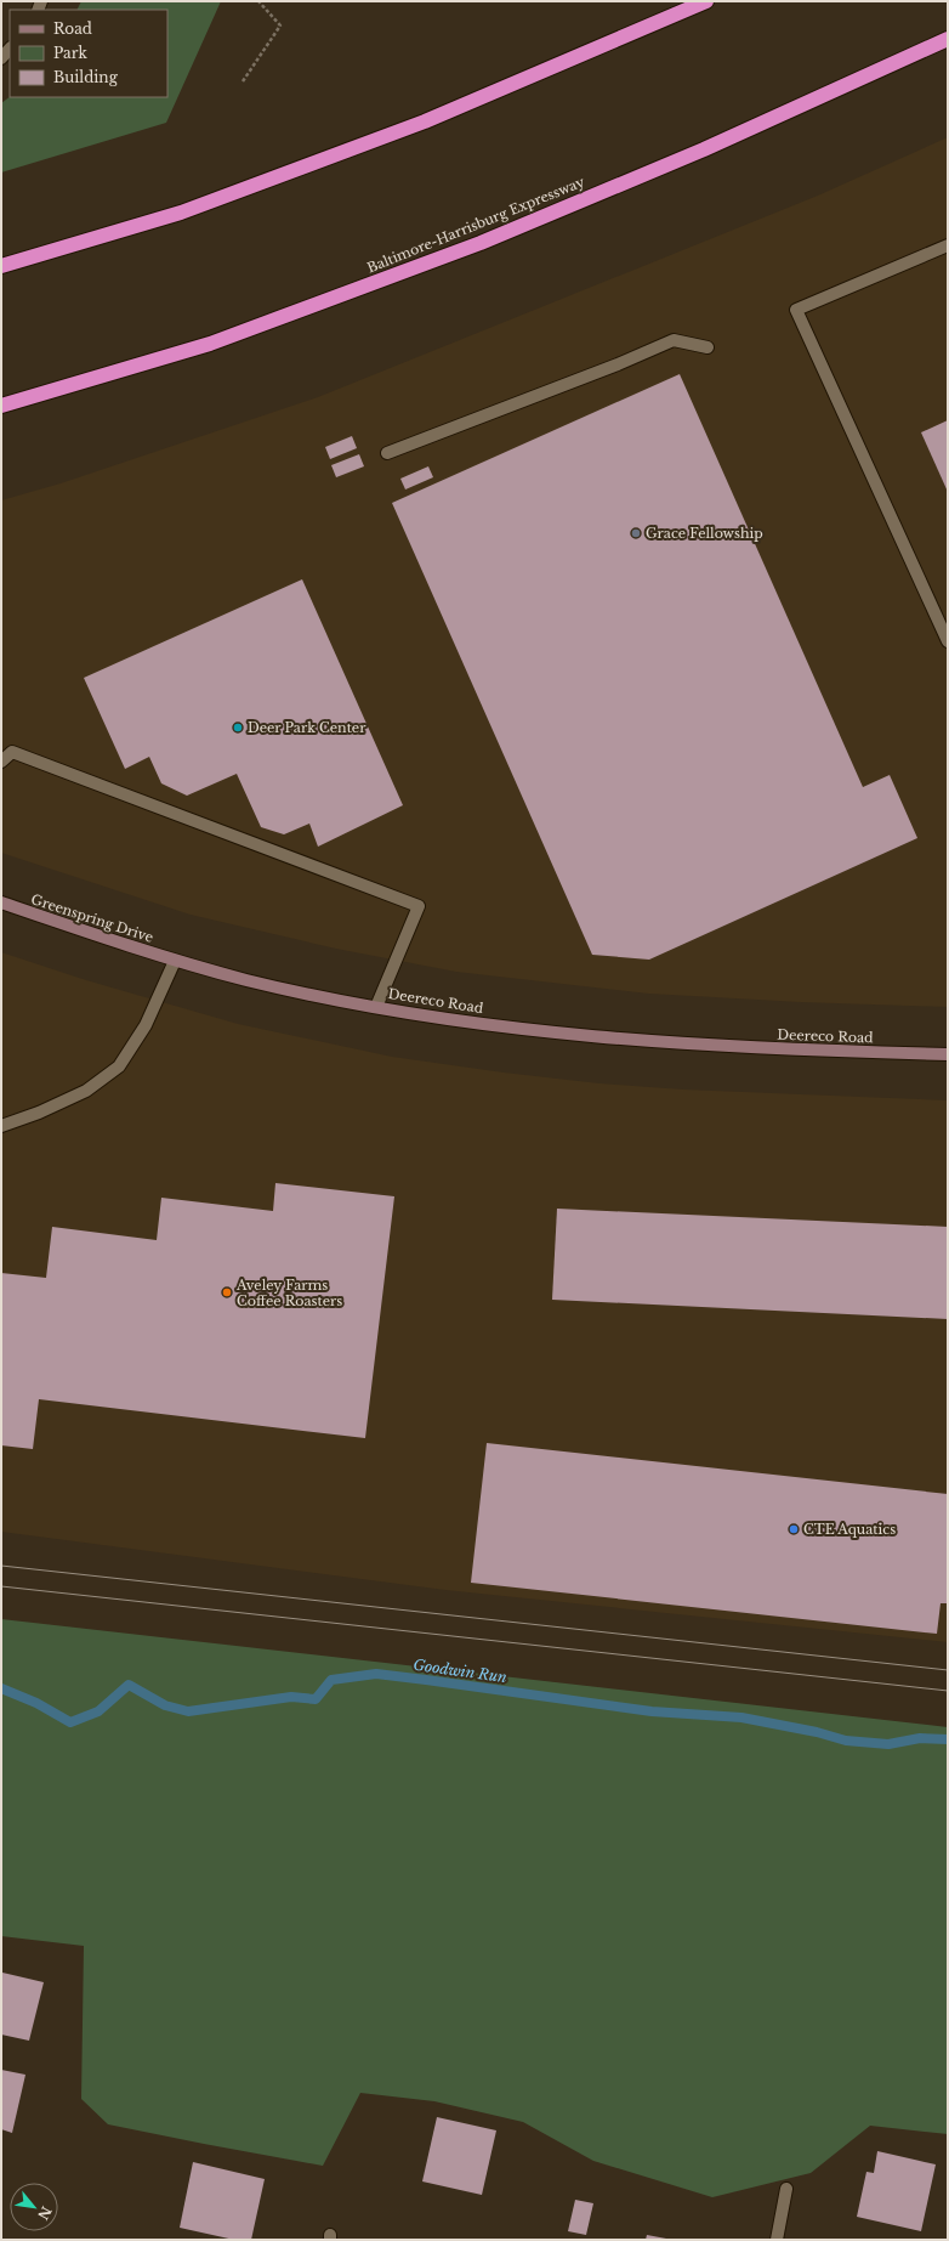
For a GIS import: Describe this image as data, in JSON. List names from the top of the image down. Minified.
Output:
{"streets":{"highway":["Baltimore-Harrisburg Expressway"],"main road":["Greenspring Drive","Deereco Road"]},"crossings":[["Greenspring Drive","Deereco Road"]],"water":["Goodwin Run"],"places":["Grace Fellowship","Deer Park Center","Aveley Farms Coffee Roasters","CTE Aquatics"],"legend":["Road","Park","Building"],"north":"bottom right"}
